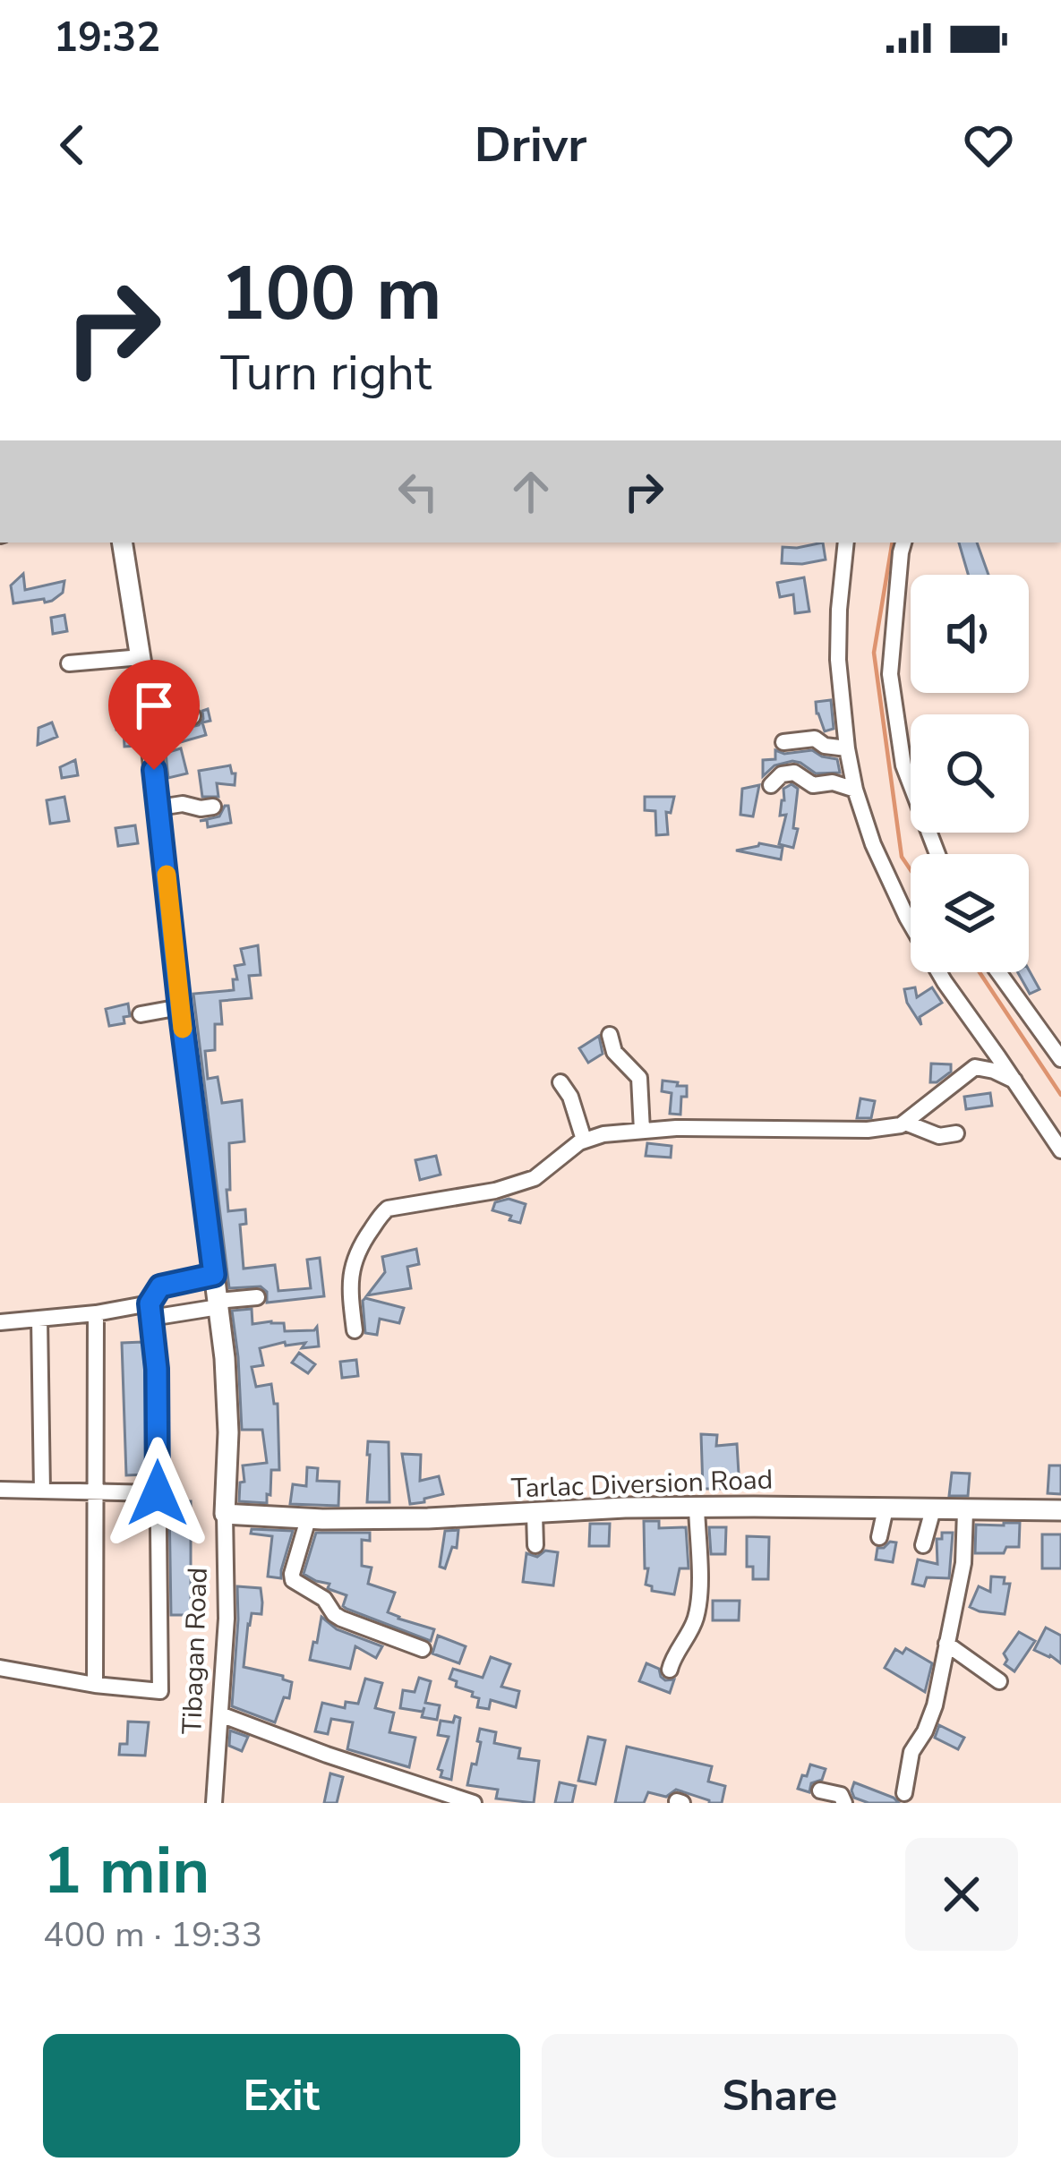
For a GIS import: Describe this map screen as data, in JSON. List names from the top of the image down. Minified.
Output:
{"streets":{"main road":["Tarlac Diversion Road","Tibagan Road"]},"crossings":[["Tarlac Diversion Road","Tibagan Road"]],"page":{"status":"19:32","header":"Drivr","turn":["100 m","Turn right"],"heading":["1 min","400 m · 19:33"],"buttons":["Exit","Share"]}}
